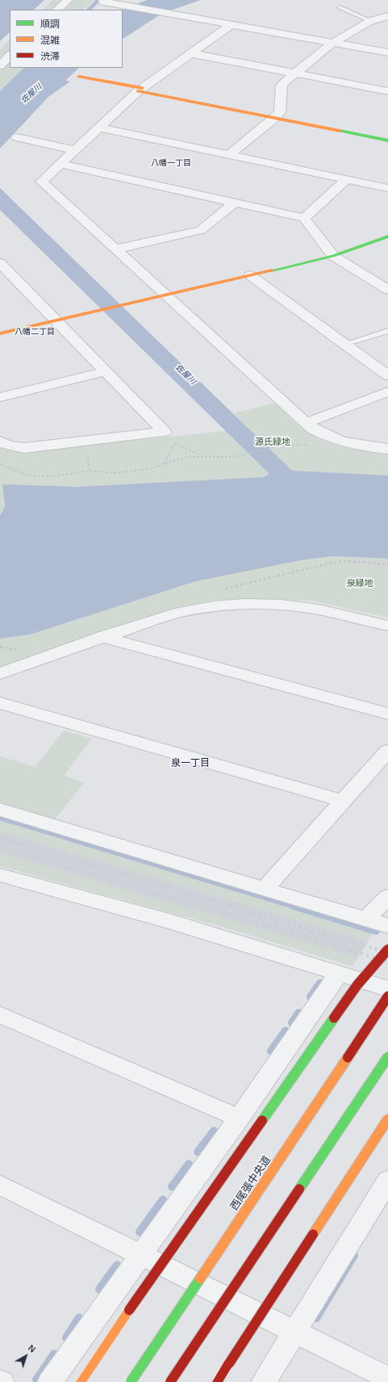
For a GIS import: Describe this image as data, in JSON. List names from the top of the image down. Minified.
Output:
{"streets":{"main road":["西尾張中央道"]},"districts":["八幡一丁目","八幡二丁目","泉一丁目"],"water":["佐屋川"],"parks":["源氏緑地","泉緑地"],"legend":["順調","混雑","渋滞"],"north":"top right"}
